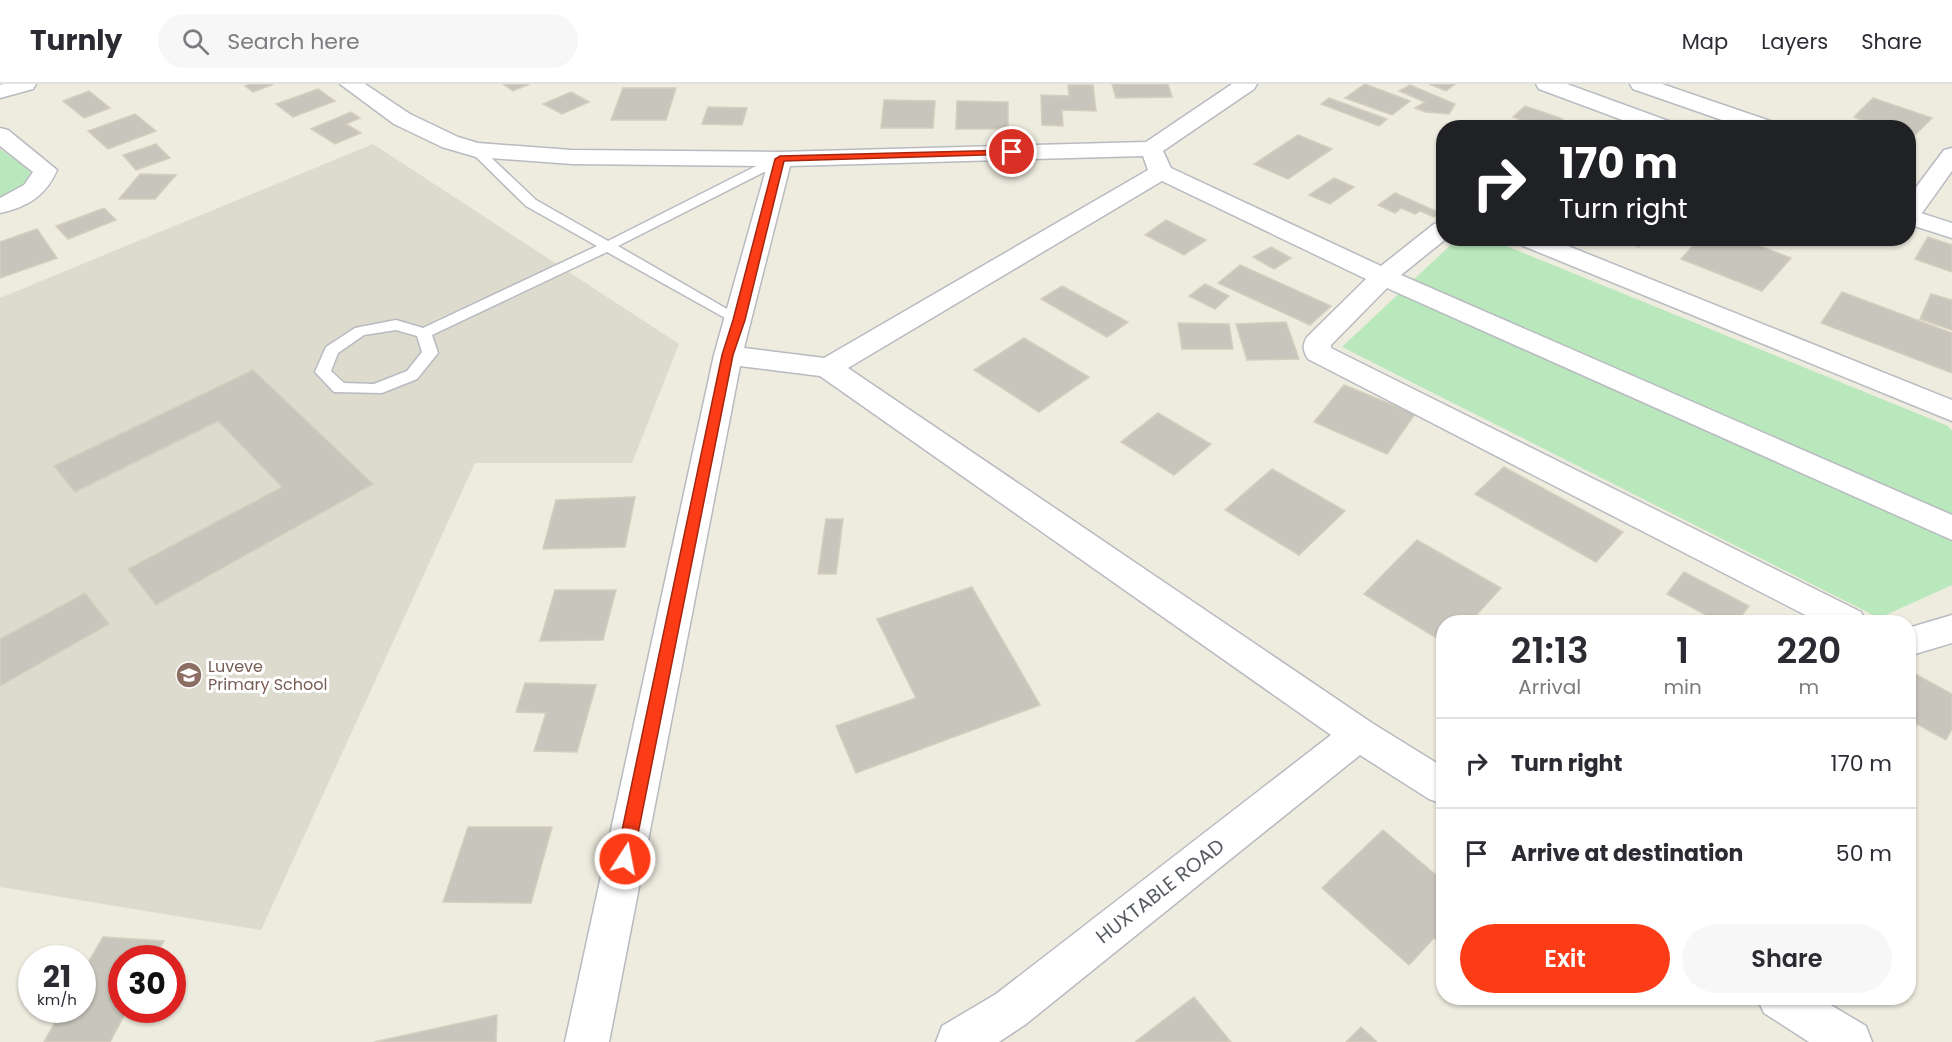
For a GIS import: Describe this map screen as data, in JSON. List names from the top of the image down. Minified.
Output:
{"streets":{"street":["HUXTABLE ROAD"]},"places":{"school or university":["Luveve Primary School"]},"page":{"header":"Turnly","search":"Search here","nav":["Map","Layers","Share"],"turn":["170 m","Turn right"],"eta":["21:13","Arrival","1","min","220","m"],"list":[{"name":"Turn right","value":"170 m"},{"name":"Arrive at destination","value":"50 m"}],"buttons":["Exit","Share"],"speed":"21 km/h","limit":"30"}}
